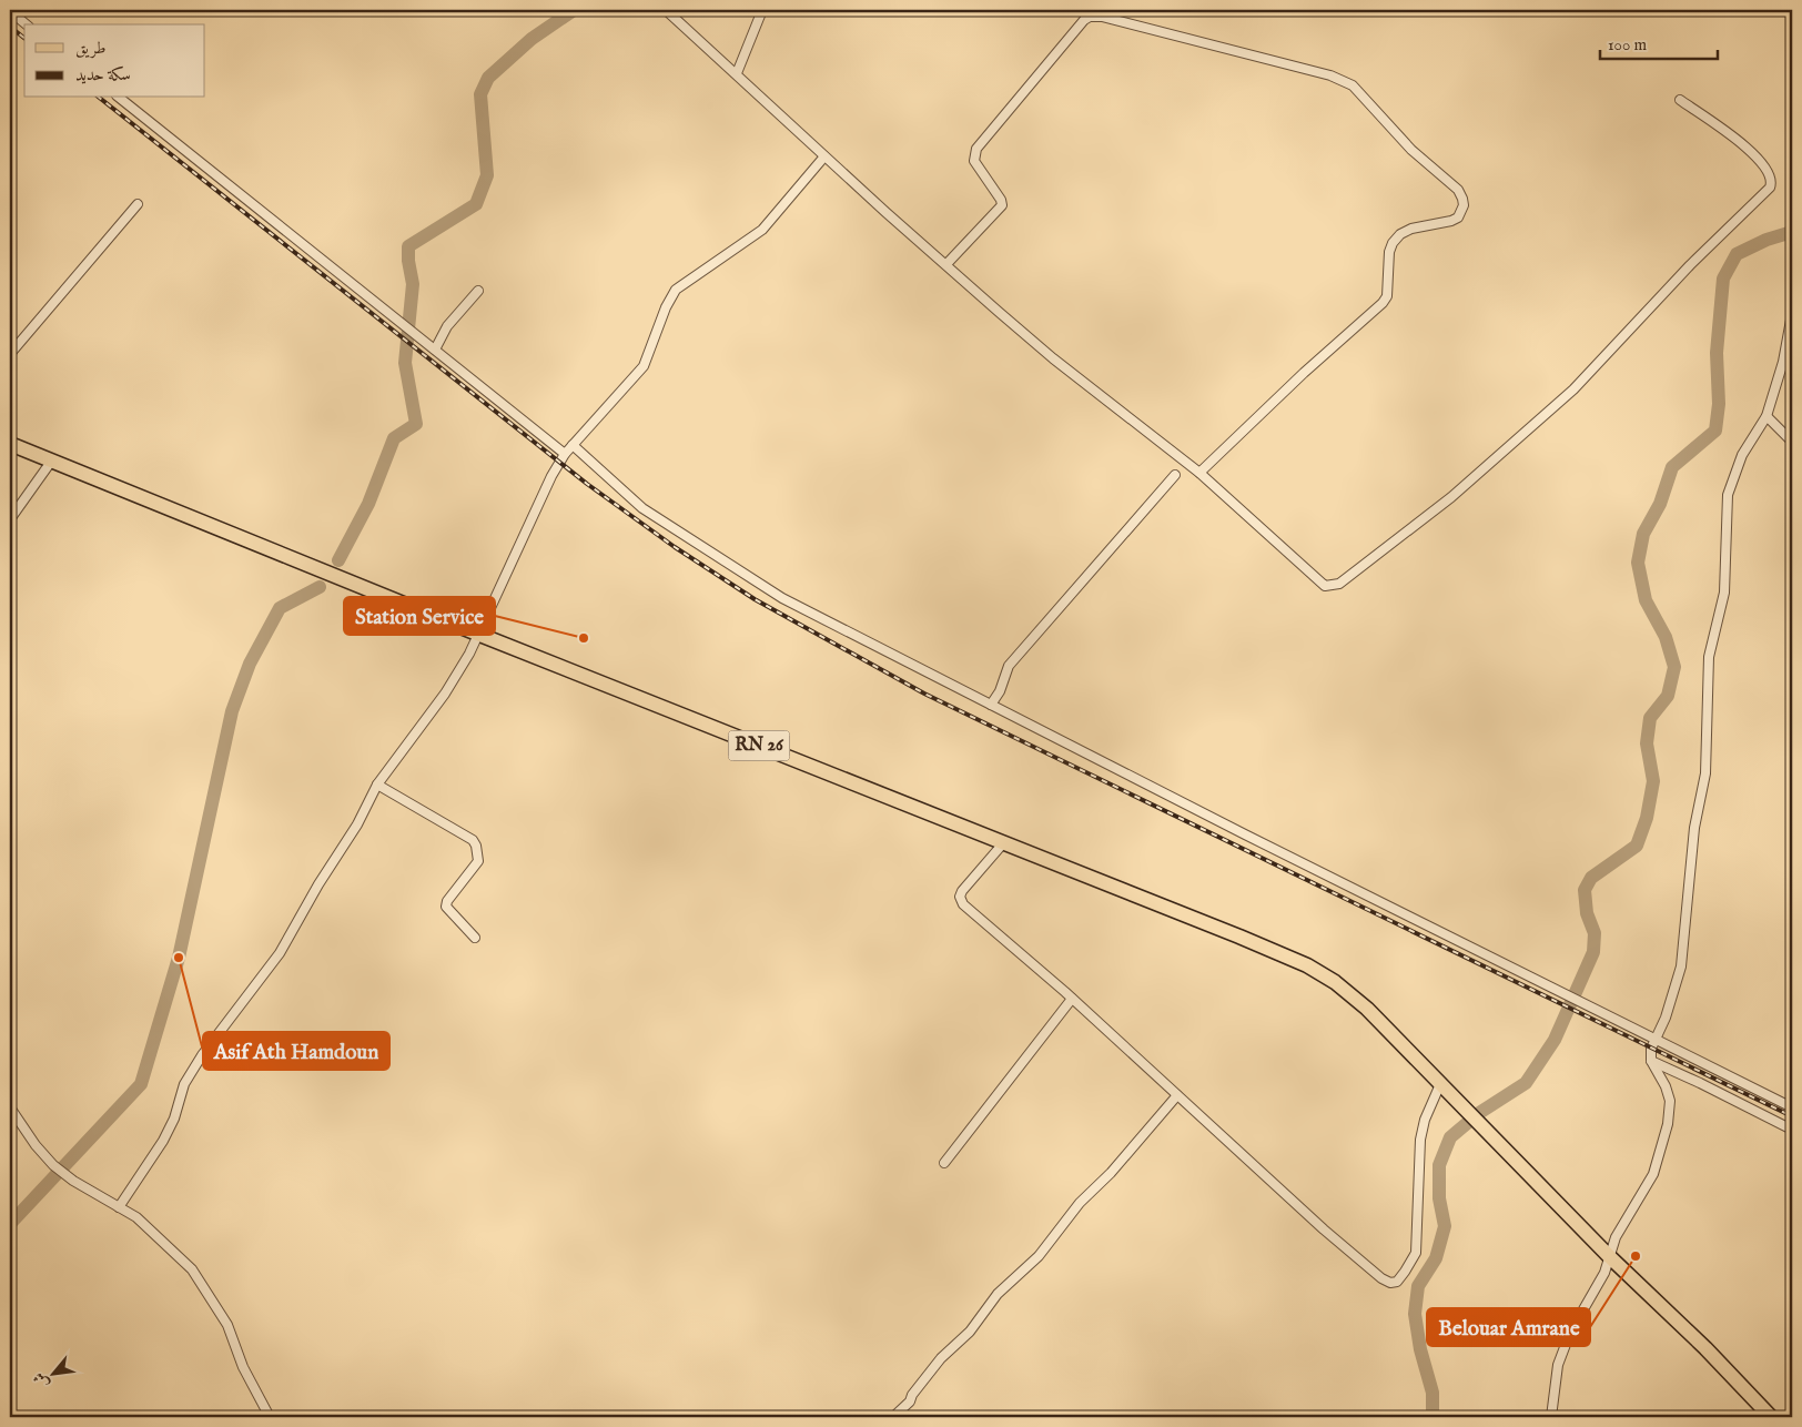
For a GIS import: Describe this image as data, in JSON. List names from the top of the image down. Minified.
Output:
{"streets":{"main road":["RN 26"]},"places":["Station Service","Asif Ath Hamdoun","Belouar Amrane"],"legend":["طريق","سكة حديد"],"scale_bar":"100 m","north":"bottom left"}
